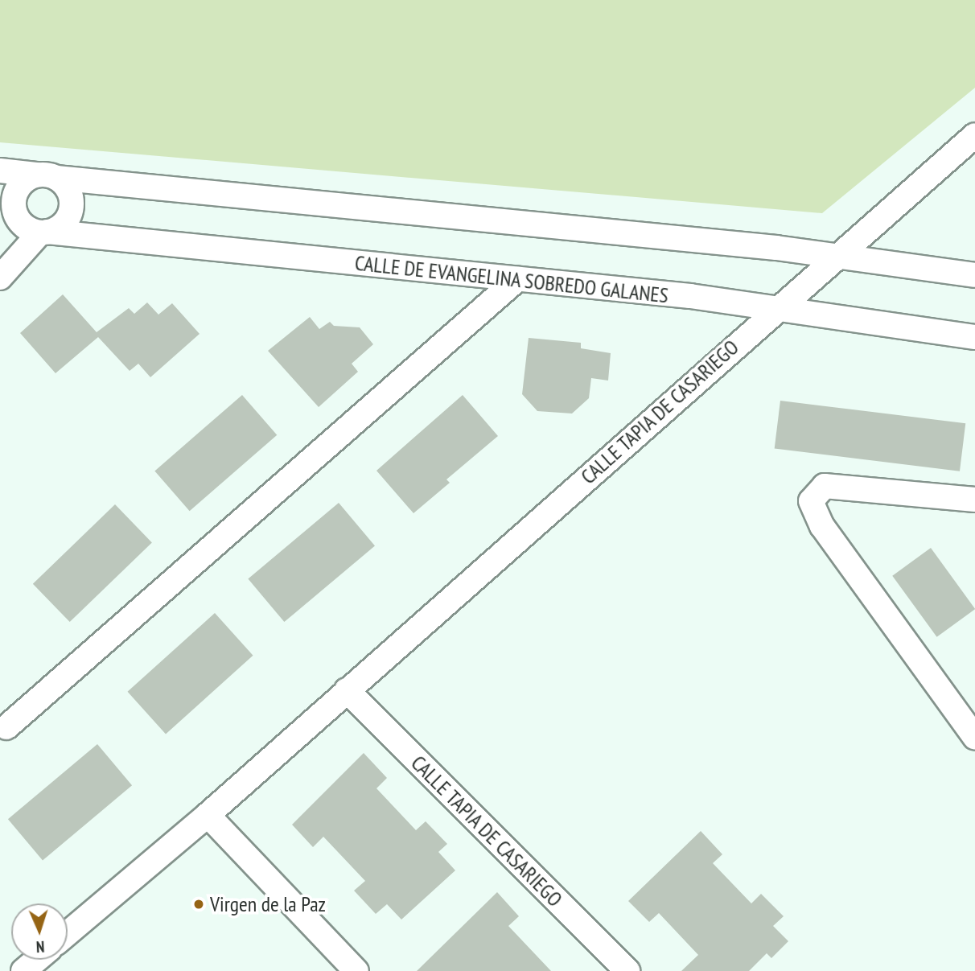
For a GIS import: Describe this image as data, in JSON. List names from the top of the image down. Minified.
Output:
{"streets":{"street":["CALLE DE EVANGELINA SOBREDO GALANES","CALLE TAPIA DE CASARIEGO"]},"crossings":[["CALLE DE EVANGELINA SOBREDO GALANES","CALLE TAPIA DE CASARIEGO"]],"places":["Virgen de la Paz"],"north":"bottom"}
